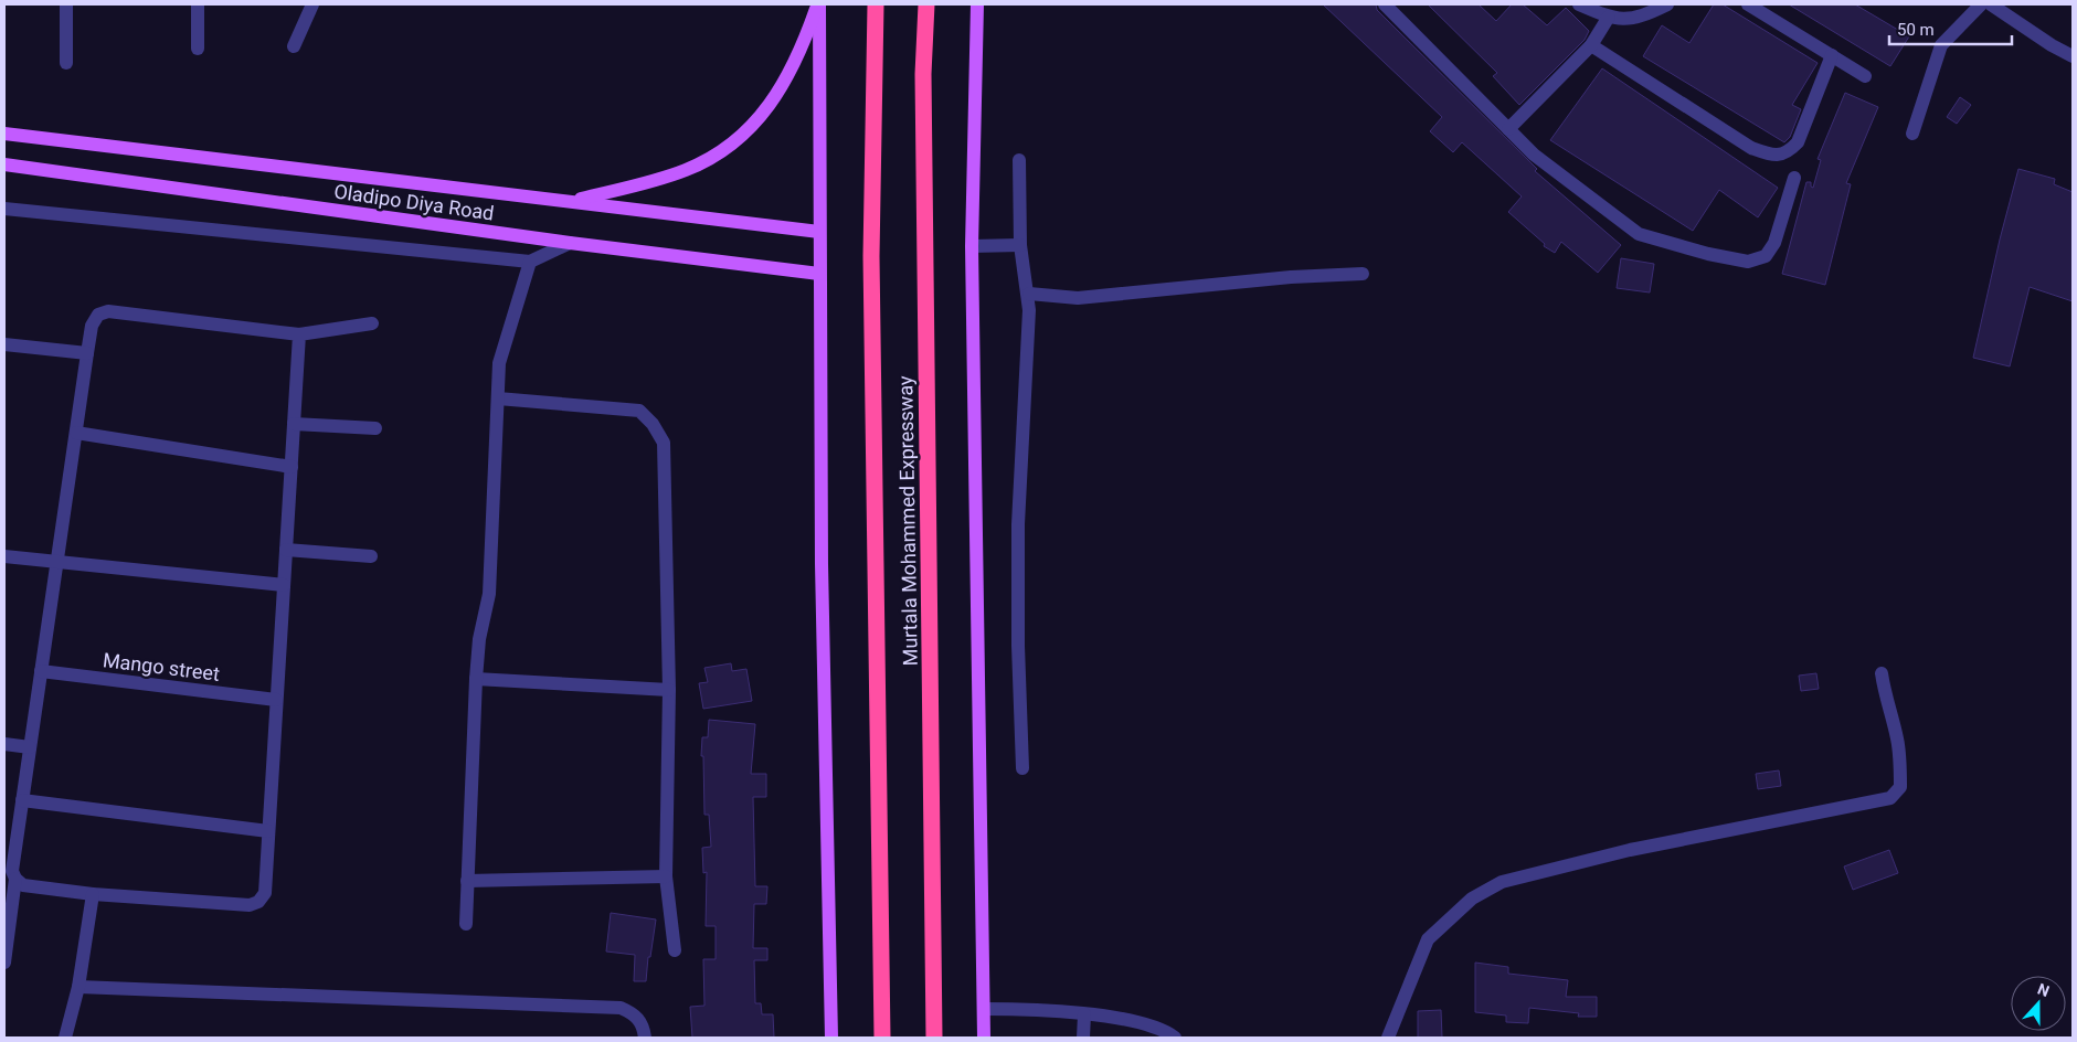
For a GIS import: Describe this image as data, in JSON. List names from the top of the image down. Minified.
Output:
{"streets":{"highway":["Murtala Mohammed Expressway"],"main road":["Oladipo Diya Road"],"street":["Mango street"]},"scale_bar":"50 m","north":"top"}
